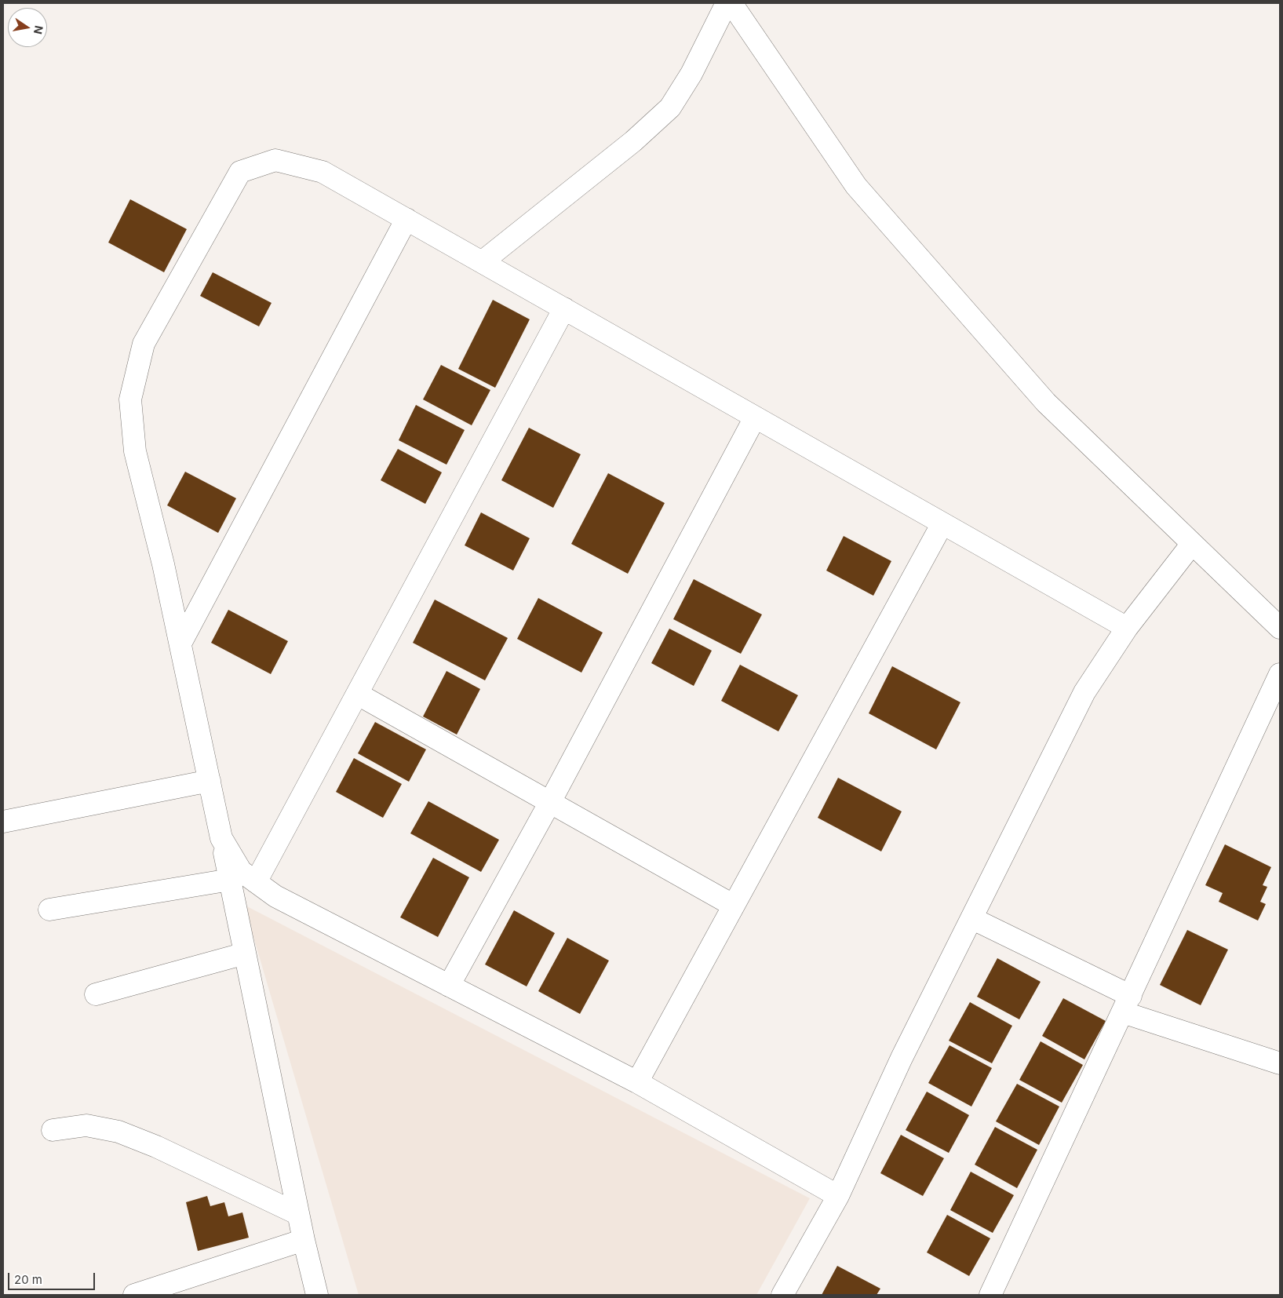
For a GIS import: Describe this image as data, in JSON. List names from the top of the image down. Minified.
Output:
{"scale_bar":"20 m","north":"right"}
